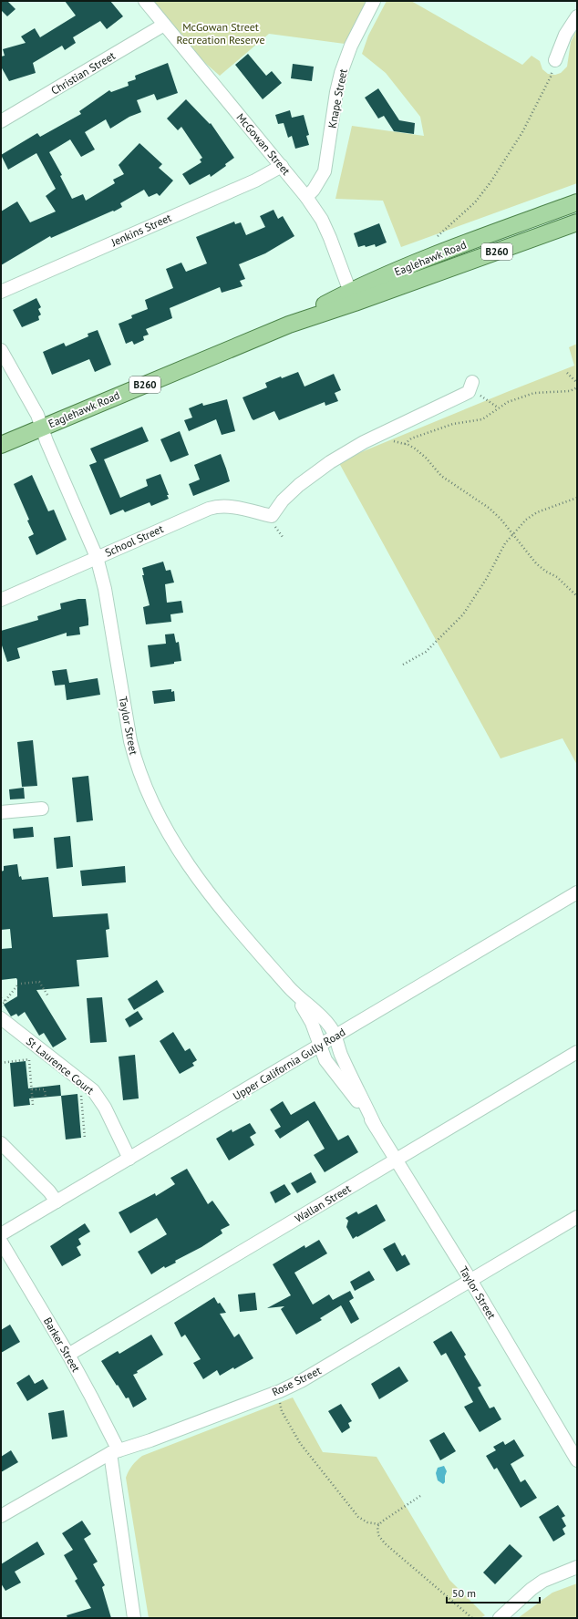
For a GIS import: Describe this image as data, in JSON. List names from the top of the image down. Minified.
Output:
{"streets":{"main road":["B260","Eaglehawk Road"],"street":["Christian Street","Knape Street","McGowan Street","Jenkins Street","School Street","Taylor Street","Upper California Gully Road","St Laurence Court","Wallan Street","Barker Street","Rose Street"]},"crossings":[["Christian Street","McGowan Street"],["Knape Street","McGowan Street"],["McGowan Street","Jenkins Street"],["McGowan Street","Eaglehawk Road"],["Eaglehawk Road","Taylor Street"],["School Street","Taylor Street"],["Taylor Street","Upper California Gully Road"],["Taylor Street","Wallan Street"],["Taylor Street","Rose Street"],["Upper California Gully Road","St Laurence Court"],["Wallan Street","Barker Street"],["Barker Street","Rose Street"]],"parks":["McGowan Street Recreation Reserve"],"scale_bar":"50 m"}
